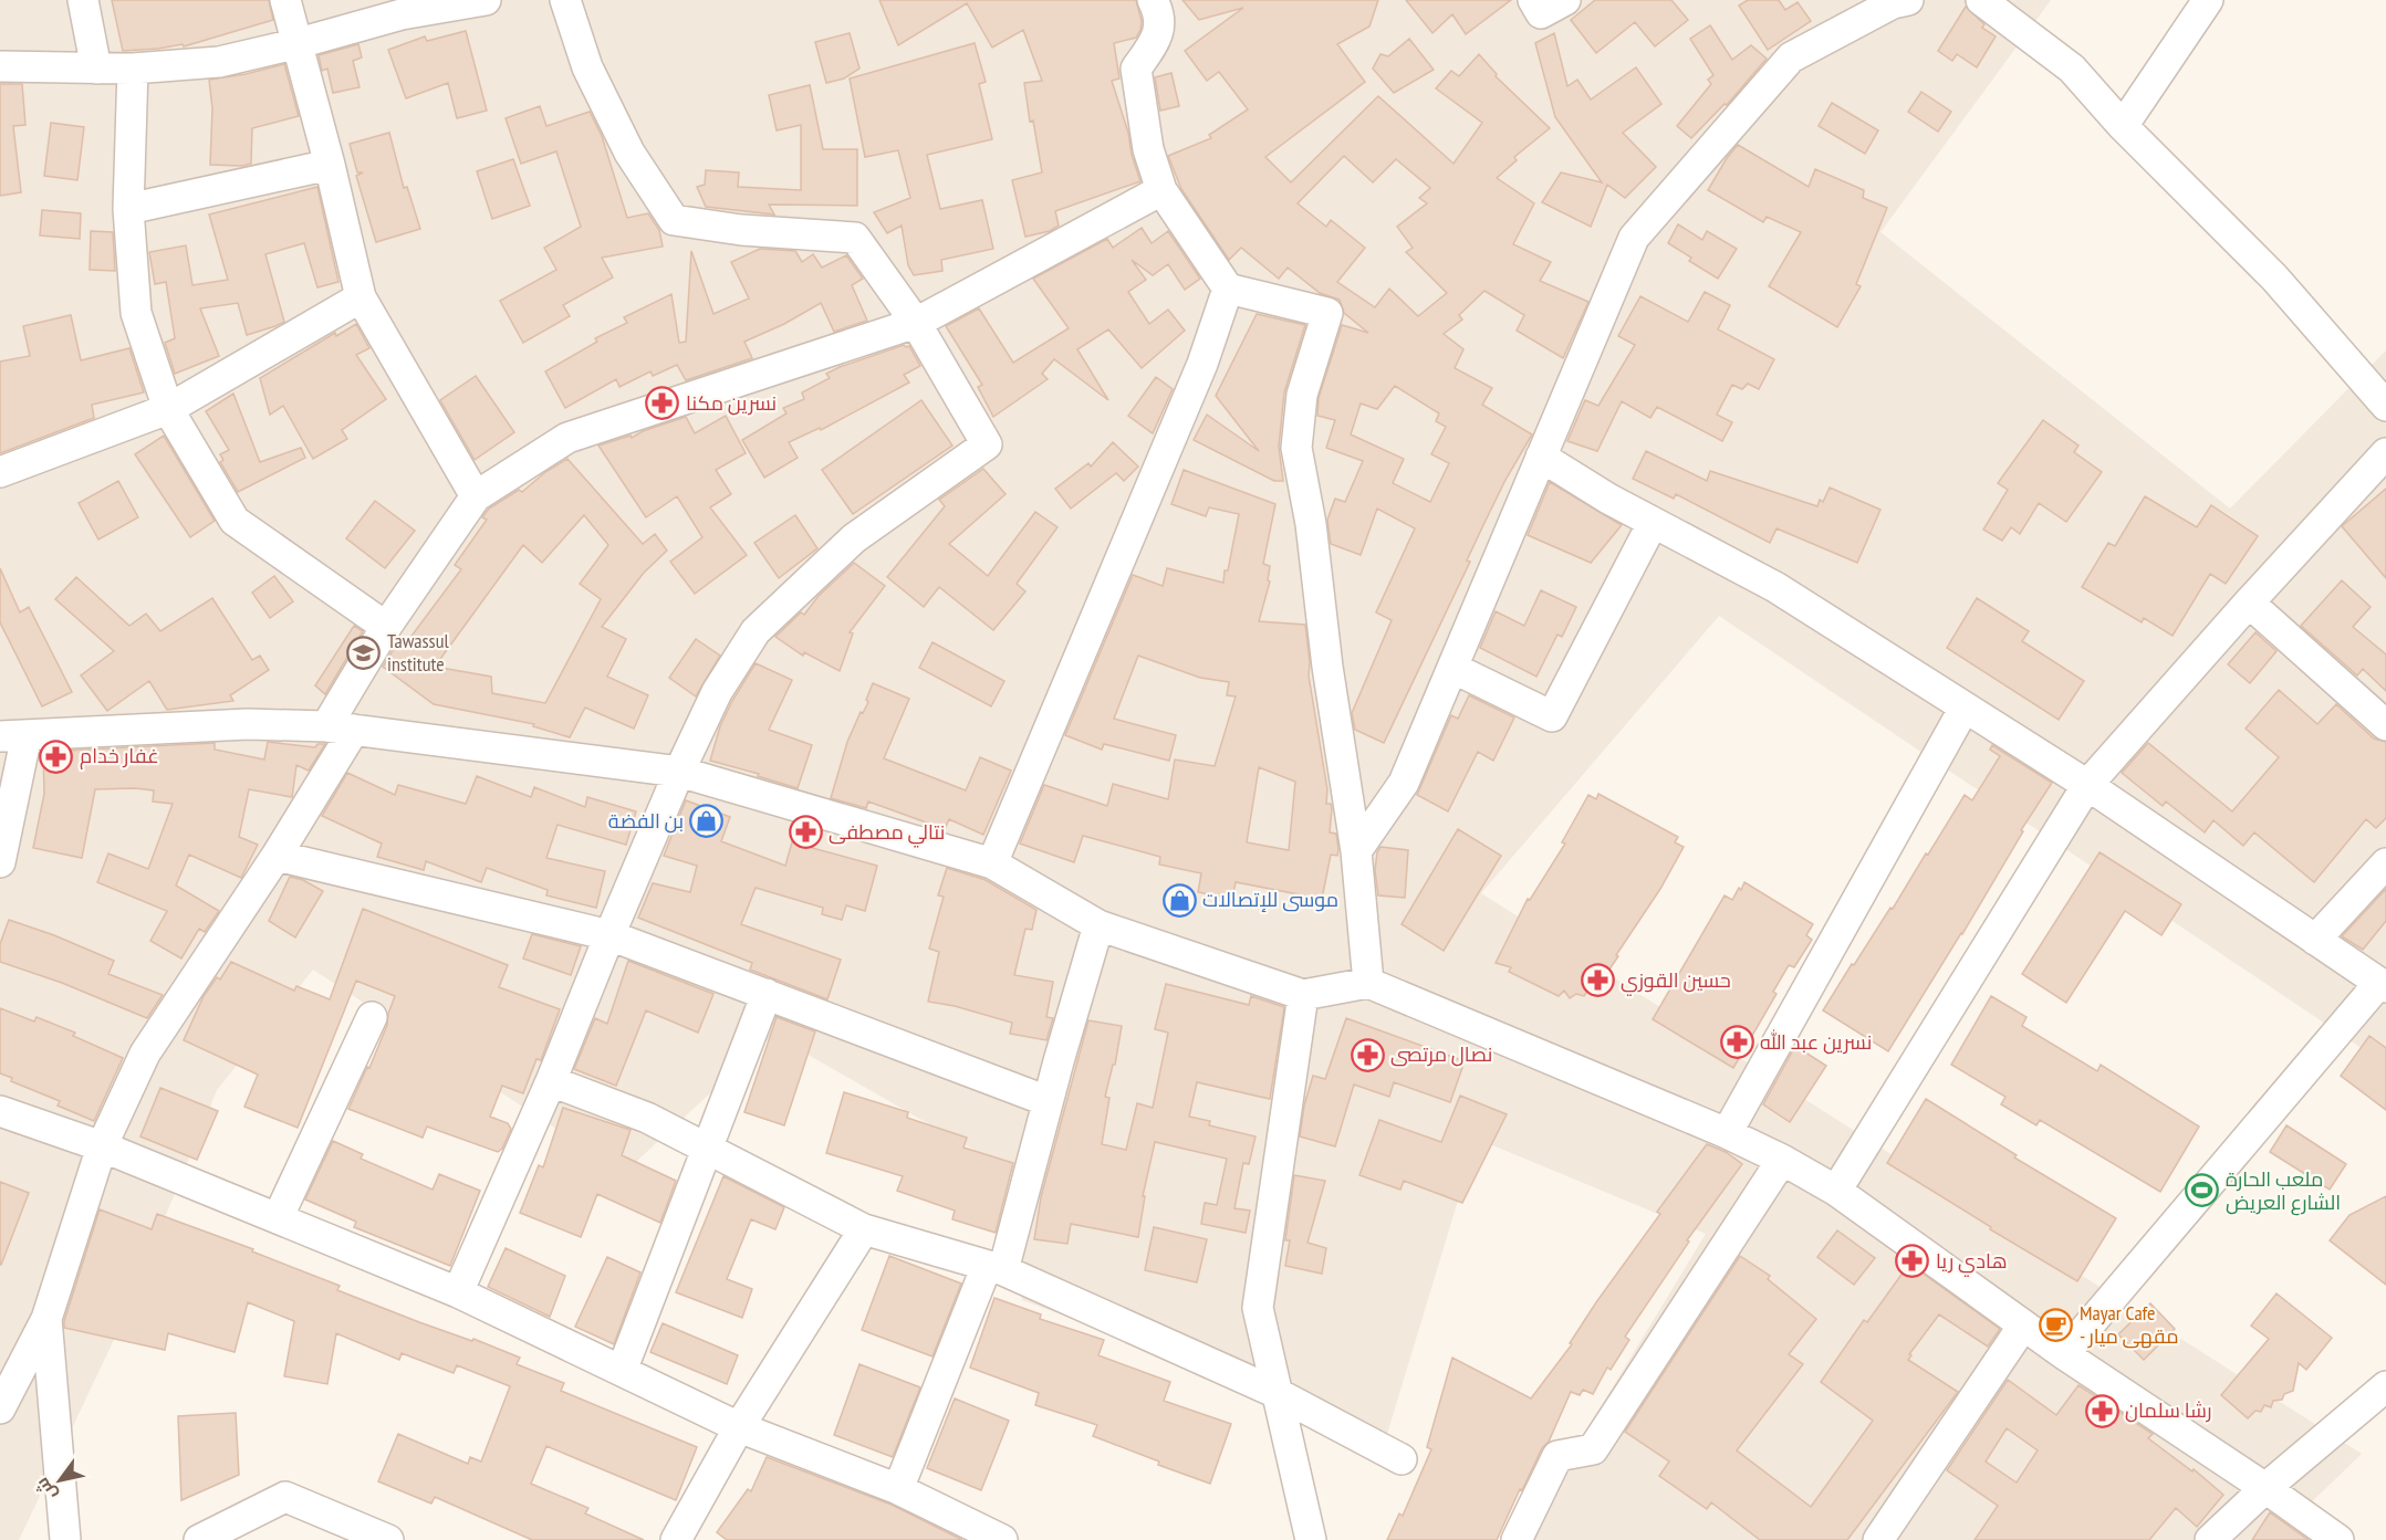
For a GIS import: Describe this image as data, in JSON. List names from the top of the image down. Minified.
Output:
{"places":{"pharmacy":["نسرين مكنا","غفار خدام","نتالي مصطفى","حسين القوزي","نسرين عبد الله","نصال مرتصى","هادي ريا","رشا سلمان"],"school or university":["Tawassul institute"],"shop":["بن الفضة","موسى للإتصالات"],"sports":["ملعب الحارة الشارع العريض"],"cafe":["Mayar Cafe - مقهى ميار"]},"north":"bottom left"}
